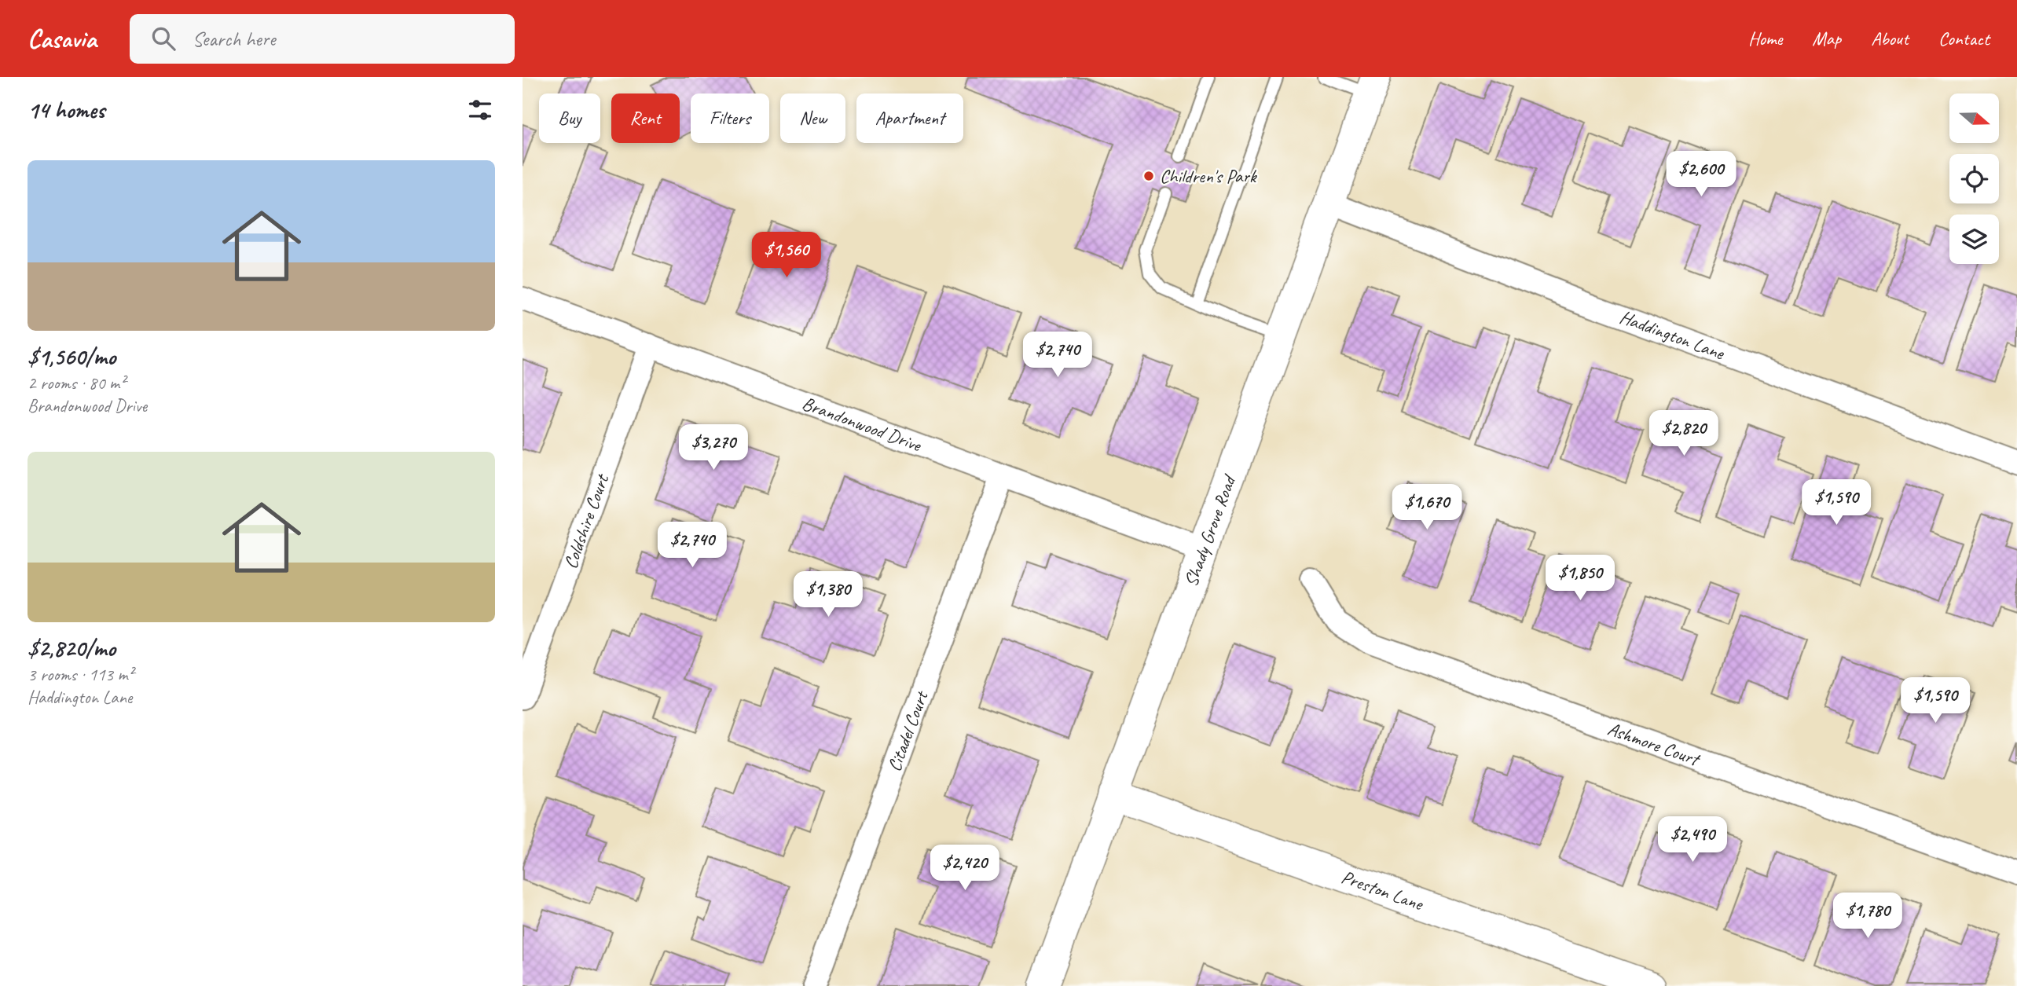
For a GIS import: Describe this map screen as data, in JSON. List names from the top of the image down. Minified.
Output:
{"streets":{"street":["Haddington Lane","Brandonwood Drive","Coldshire Court","Shady Grove Road","Citadel Court","Ashmore Court","Preston Lane"]},"crossings":[["Haddington Lane","Shady Grove Road"],["Brandonwood Drive","Coldshire Court"],["Brandonwood Drive","Shady Grove Road"],["Brandonwood Drive","Citadel Court"],["Shady Grove Road","Preston Lane"]],"places":["Children's Park"],"north":"right","page":{"header":"Casavia","search":"Search here","nav":["Home","Map","About","Contact"],"heading":"14 homes","chip":["Buy","Rent","Filters","New","Apartment"],"list":[{"name":"$1,560/mo","note":"2 rooms · 80 m² · Brandonwood Drive"},{"name":"$2,820/mo","note":"3 rooms · 113 m² · Haddington Lane"}],"price":["$2,600","$1,560","$2,740","$2,820","$3,270","$1,590","$1,670","$2,740","$1,850","$1,380","$1,590","$2,490","$2,420","$1,780"]}}
